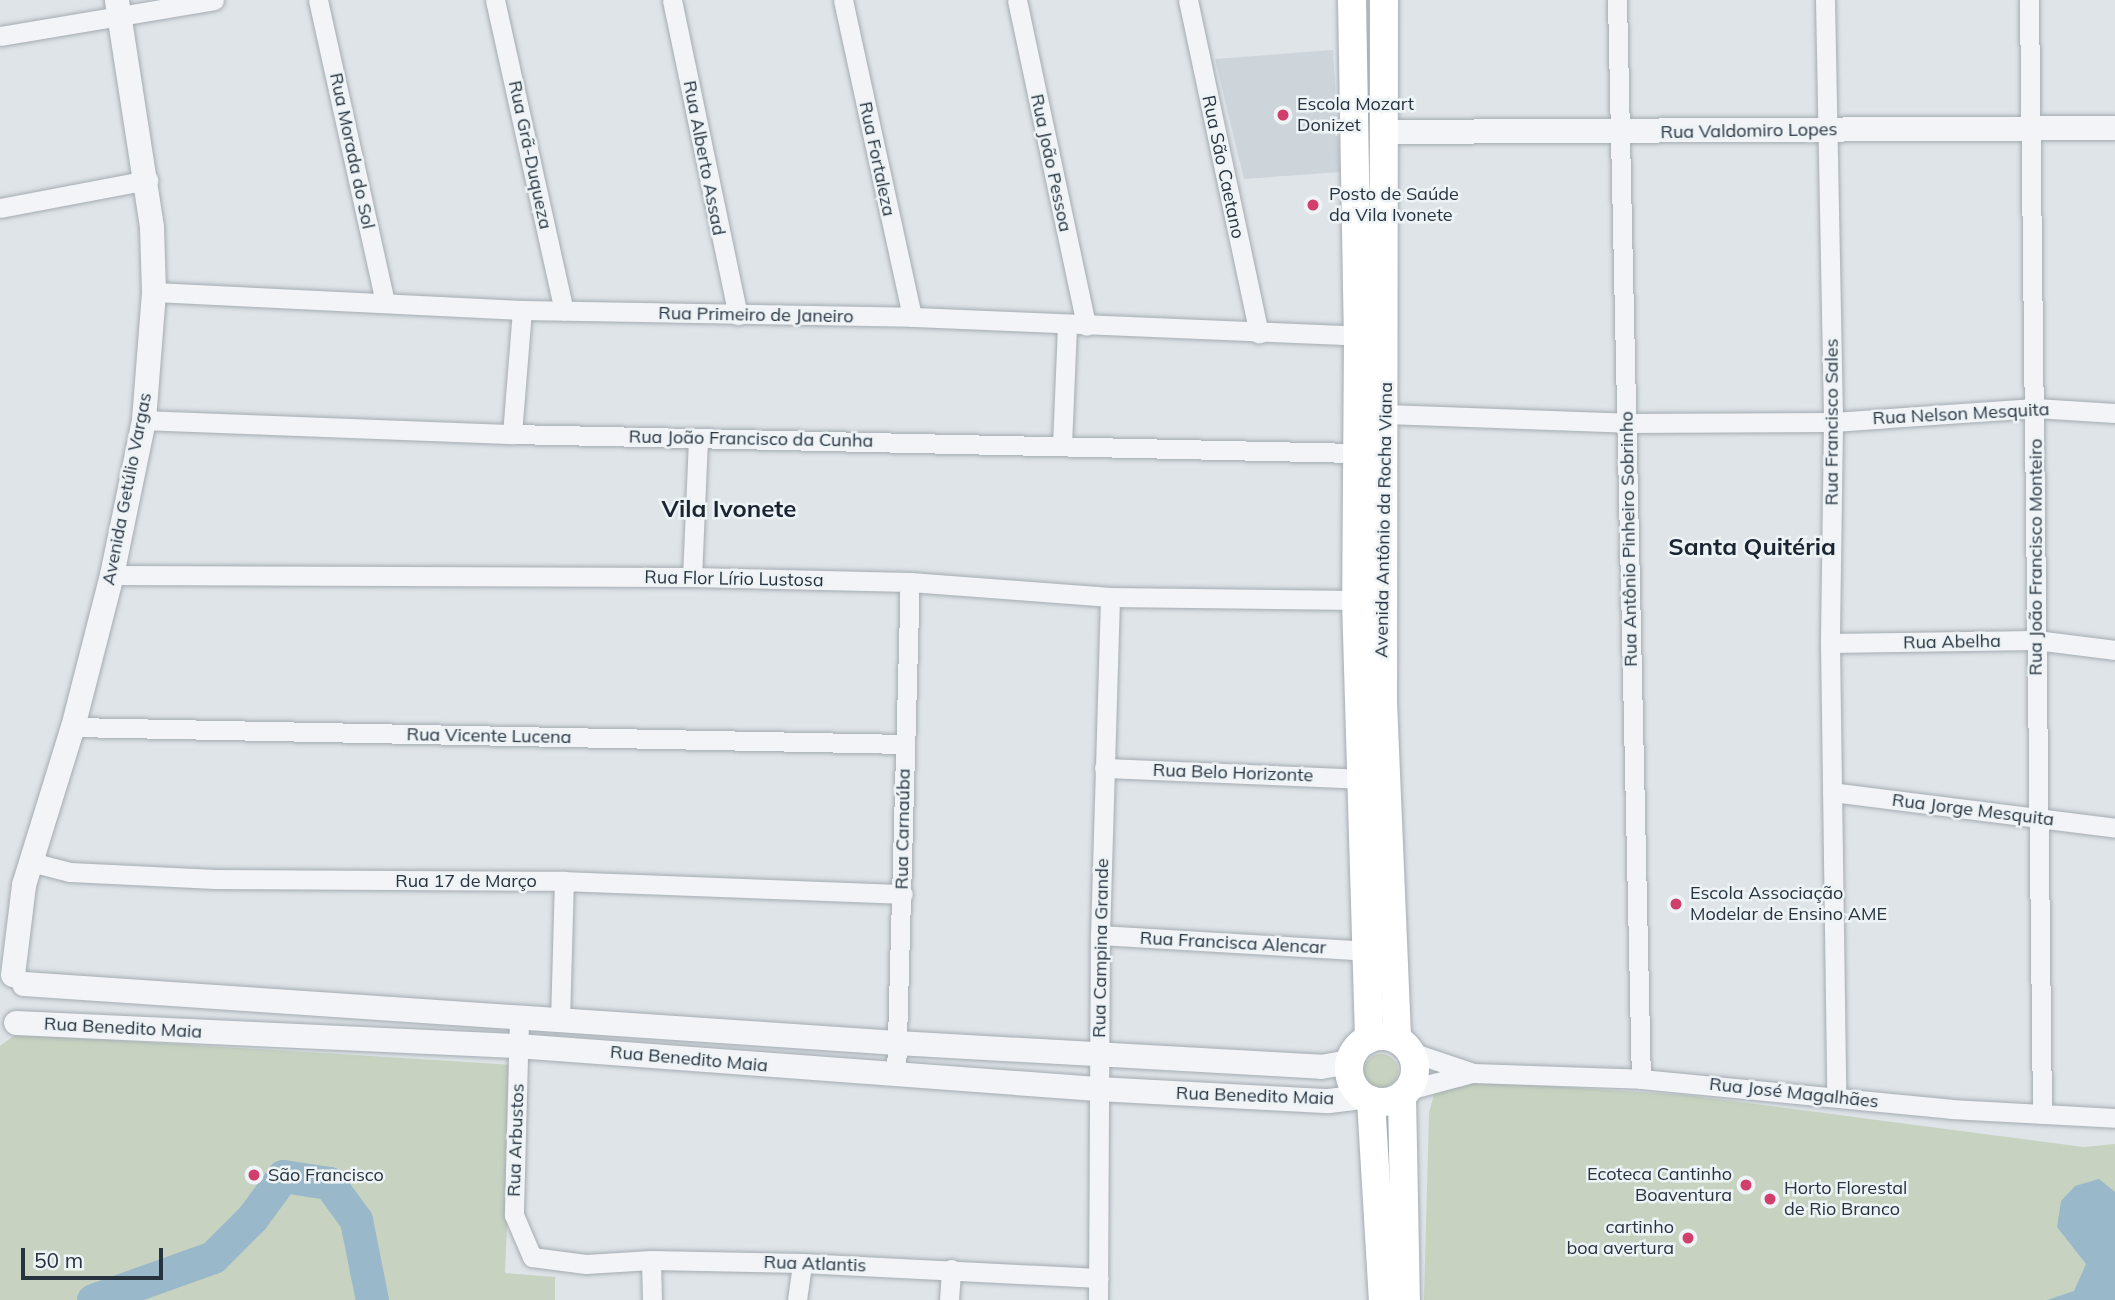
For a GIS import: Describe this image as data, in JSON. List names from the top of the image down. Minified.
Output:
{"streets":{"main road":["Avenida Antônio da Rocha Viana"],"street":["Rua Valdomiro Lopes","Rua Morada do Sol","Rua Grã-Duqueza","Rua Alberto Assad","Rua Fortaleza","Rua João Pessoa","Rua São Caetano","Rua Primeiro de Janeiro","Rua Nelson Mesquita","Rua Francisco Sales","Rua João Francisco da Cunha","Avenida Getúlio Vargas","Rua Antônio Pinheiro Sobrinho","Rua João Francisco Monteiro","Rua Flor Lírio Lustosa","Rua Abelha","Rua Vicente Lucena","Rua Belo Horizonte","Rua Jorge Mesquita","Rua Carnaúba","Rua 17 de Março","Rua Francisca Alencar","Rua Campina Grande","Rua Benedito Maia","Rua José Magalhães","Rua Arbustos","Rua Atlantis"]},"crossings":[["Rua Valdomiro Lopes","Rua Francisco Sales"],["Rua Valdomiro Lopes","Avenida Antônio da Rocha Viana"],["Rua Valdomiro Lopes","Rua Antônio Pinheiro Sobrinho"],["Rua Valdomiro Lopes","Rua João Francisco Monteiro"],["Rua Morada do Sol","Rua Primeiro de Janeiro"],["Rua Grã-Duqueza","Rua Primeiro de Janeiro"],["Rua Alberto Assad","Rua Primeiro de Janeiro"],["Rua Fortaleza","Rua Primeiro de Janeiro"],["Rua João Pessoa","Rua Primeiro de Janeiro"],["Rua João Pessoa","Rua João Francisco da Cunha"],["Rua São Caetano","Rua Primeiro de Janeiro"],["Rua Primeiro de Janeiro","Avenida Getúlio Vargas"],["Rua Primeiro de Janeiro","Avenida Antônio da Rocha Viana"],["Rua Nelson Mesquita","Rua Francisco Sales"],["Rua Nelson Mesquita","Avenida Antônio da Rocha Viana"],["Rua Nelson Mesquita","Rua Antônio Pinheiro Sobrinho"],["Rua Nelson Mesquita","Rua João Francisco Monteiro"],["Rua Francisco Sales","Rua Abelha"],["Rua Francisco Sales","Rua Jorge Mesquita"],["Rua Francisco Sales","Rua José Magalhães"],["Rua João Francisco da Cunha","Avenida Getúlio Vargas"],["Rua João Francisco da Cunha","Avenida Antônio da Rocha Viana"],["Avenida Getúlio Vargas","Rua Flor Lírio Lustosa"],["Avenida Getúlio Vargas","Rua Vicente Lucena"],["Avenida Getúlio Vargas","Rua 17 de Março"],["Avenida Getúlio Vargas","Rua Benedito Maia"],["Avenida Antônio da Rocha Viana","Rua Flor Lírio Lustosa"],["Avenida Antônio da Rocha Viana","Rua Belo Horizonte"],["Avenida Antônio da Rocha Viana","Rua Francisca Alencar"],["Avenida Antônio da Rocha Viana","Rua Benedito Maia"],["Avenida Antônio da Rocha Viana","Rua José Magalhães"],["Rua Antônio Pinheiro Sobrinho","Rua José Magalhães"],["Rua João Francisco Monteiro","Rua Abelha"],["Rua João Francisco Monteiro","Rua Jorge Mesquita"],["Rua João Francisco Monteiro","Rua José Magalhães"],["Rua Flor Lírio Lustosa","Rua Carnaúba"],["Rua Flor Lírio Lustosa","Rua Campina Grande"],["Rua Vicente Lucena","Rua Carnaúba"],["Rua Belo Horizonte","Rua Campina Grande"],["Rua Carnaúba","Rua 17 de Março"],["Rua Carnaúba","Rua Benedito Maia"],["Rua Francisca Alencar","Rua Campina Grande"],["Rua Campina Grande","Rua Benedito Maia"],["Rua Campina Grande","Rua Atlantis"],["Rua Benedito Maia","Rua José Magalhães"],["Rua Benedito Maia","Rua Arbustos"],["Rua Arbustos","Rua Atlantis"]],"districts":["Vila Ivonete","Santa Quitéria"],"places":["Escola Mozart Donizet","Posto de Saúde da Vila Ivonete","Escola Associação Modelar de Ensino AME","São Francisco","Ecoteca Cantinho Boaventura","Horto Florestal de Rio Branco","cartinho boa avertura"],"scale_bar":"50 m"}
